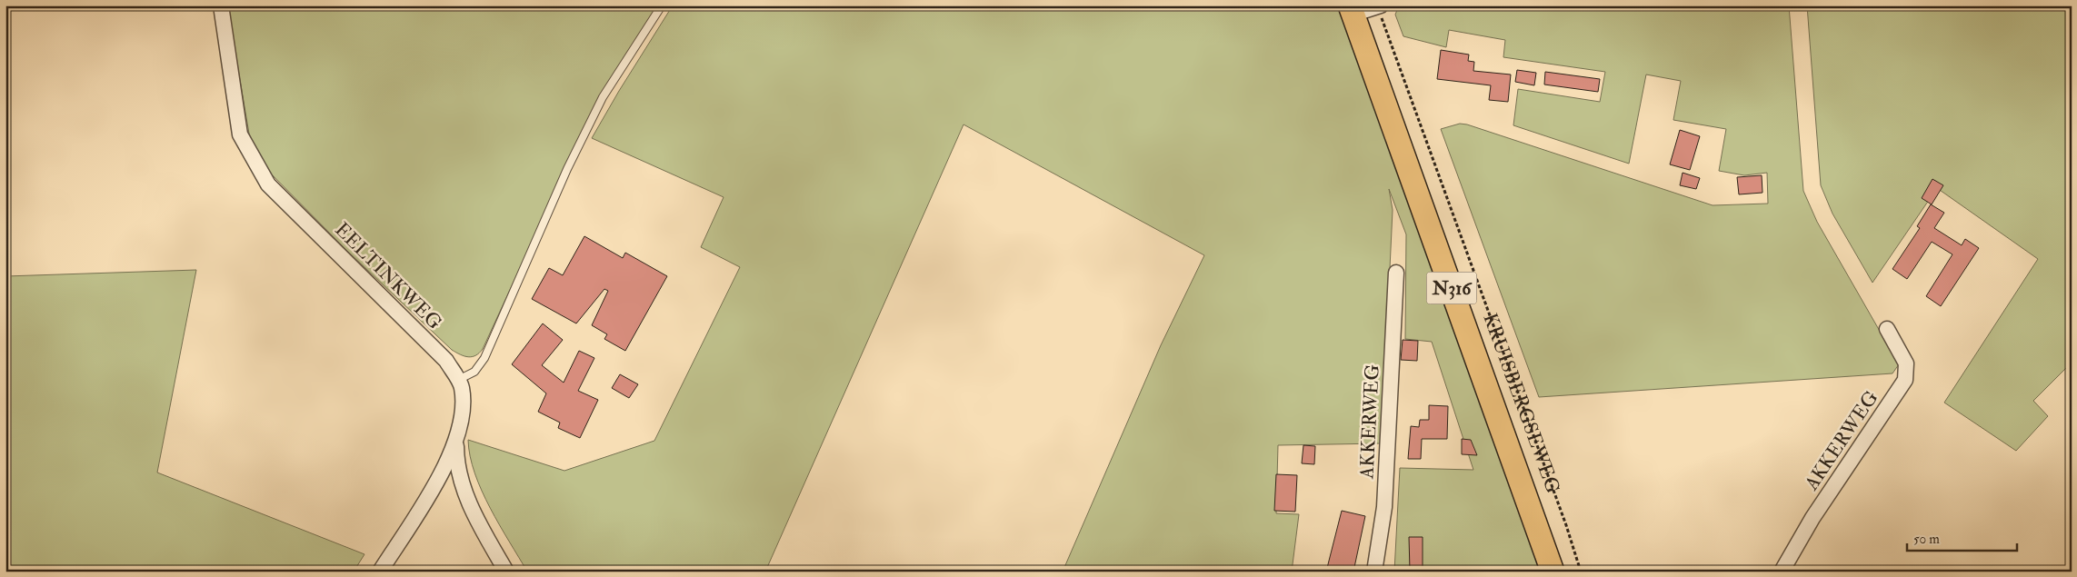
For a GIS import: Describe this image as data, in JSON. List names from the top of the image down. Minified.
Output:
{"streets":{"main road":["N316","KRUISBERGSEWEG"],"street":["EELTINKWEG","AKKERWEG"]},"scale_bar":"50 m"}
